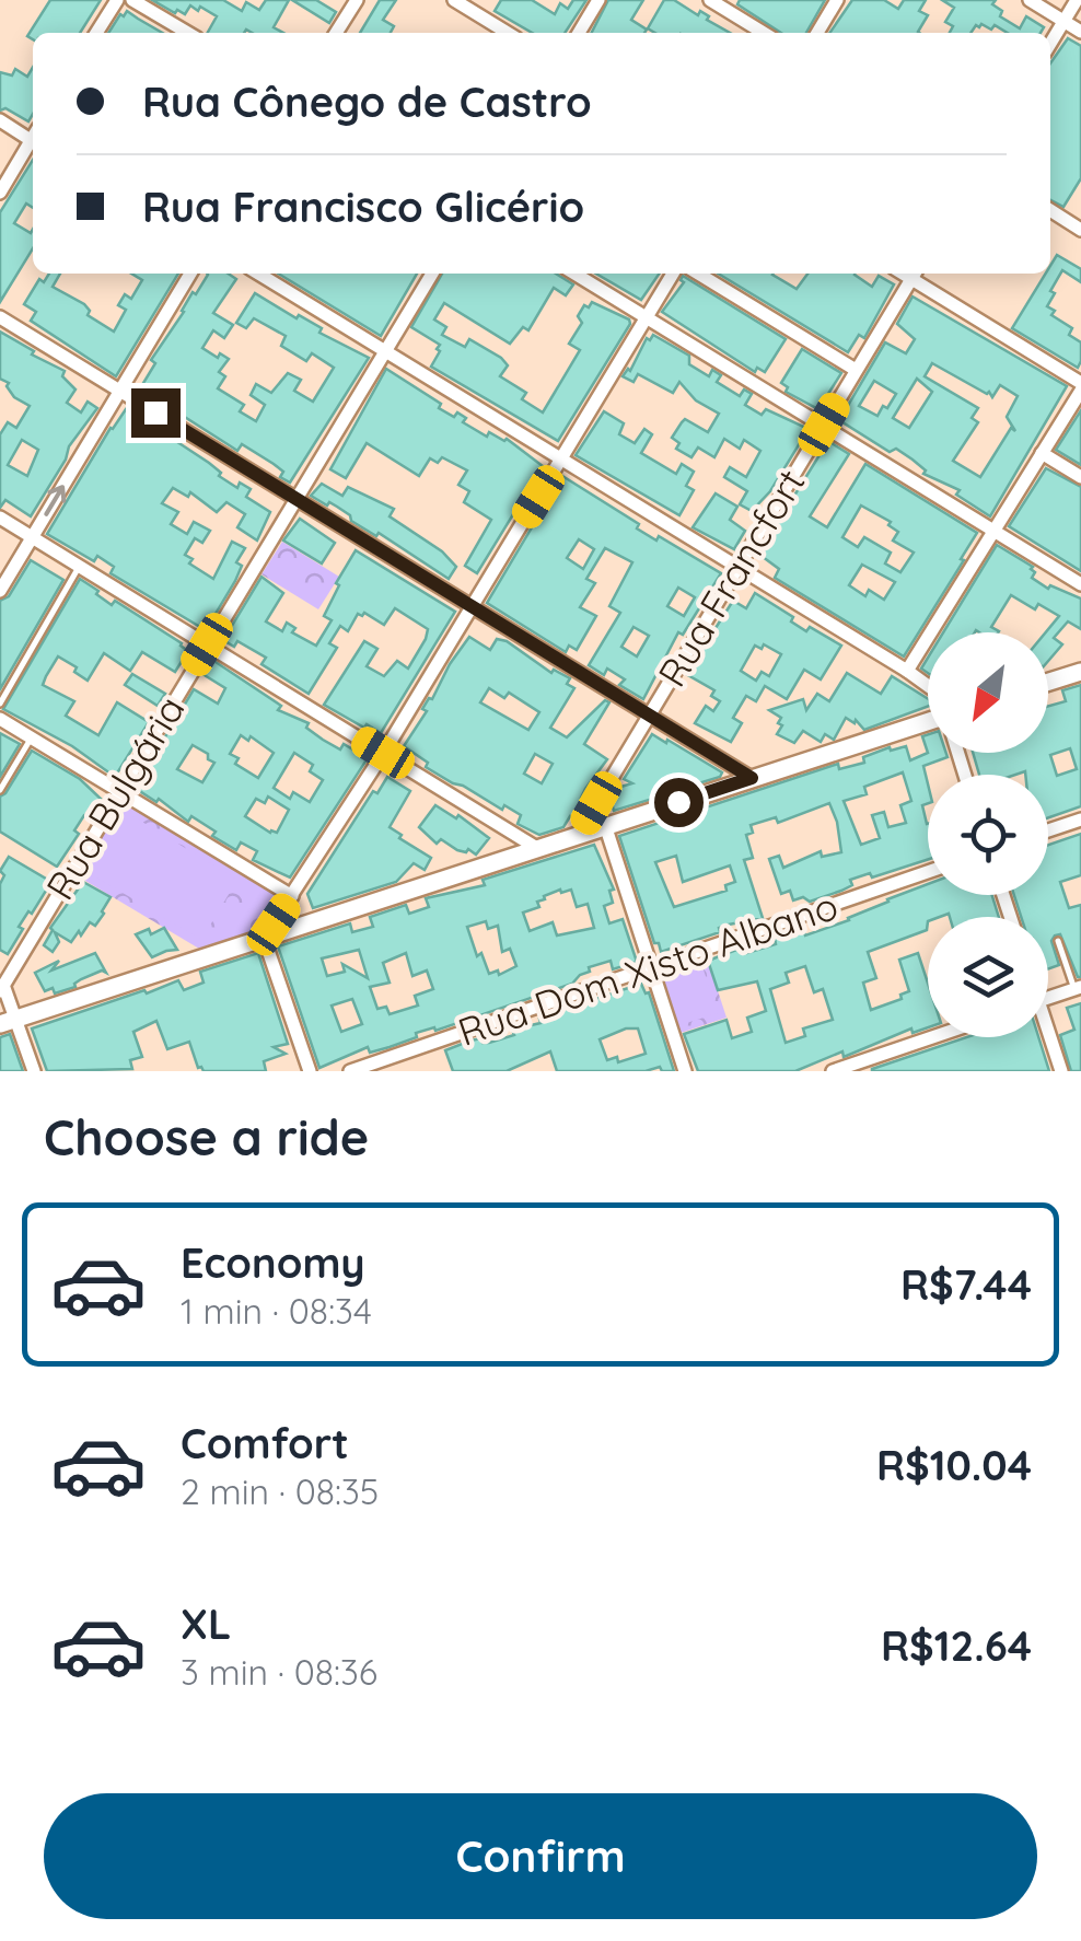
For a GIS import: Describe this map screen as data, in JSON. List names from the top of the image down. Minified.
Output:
{"streets":{"street":["Rua Francfort","Rua Bulgária","Rua Dom Xisto Albano"]},"north":"bottom left","page":{"banner":["Rua Cônego de Castro","Rua Francisco Glicério"],"heading":"Choose a ride","list":[{"name":"Economy","note":"1 min · 08:34","value":"R$7.44"},{"name":"Comfort","note":"2 min · 08:35","value":"R$10.04"},{"name":"XL","note":"3 min · 08:36","value":"R$12.64"}],"buttons":"Confirm"}}
